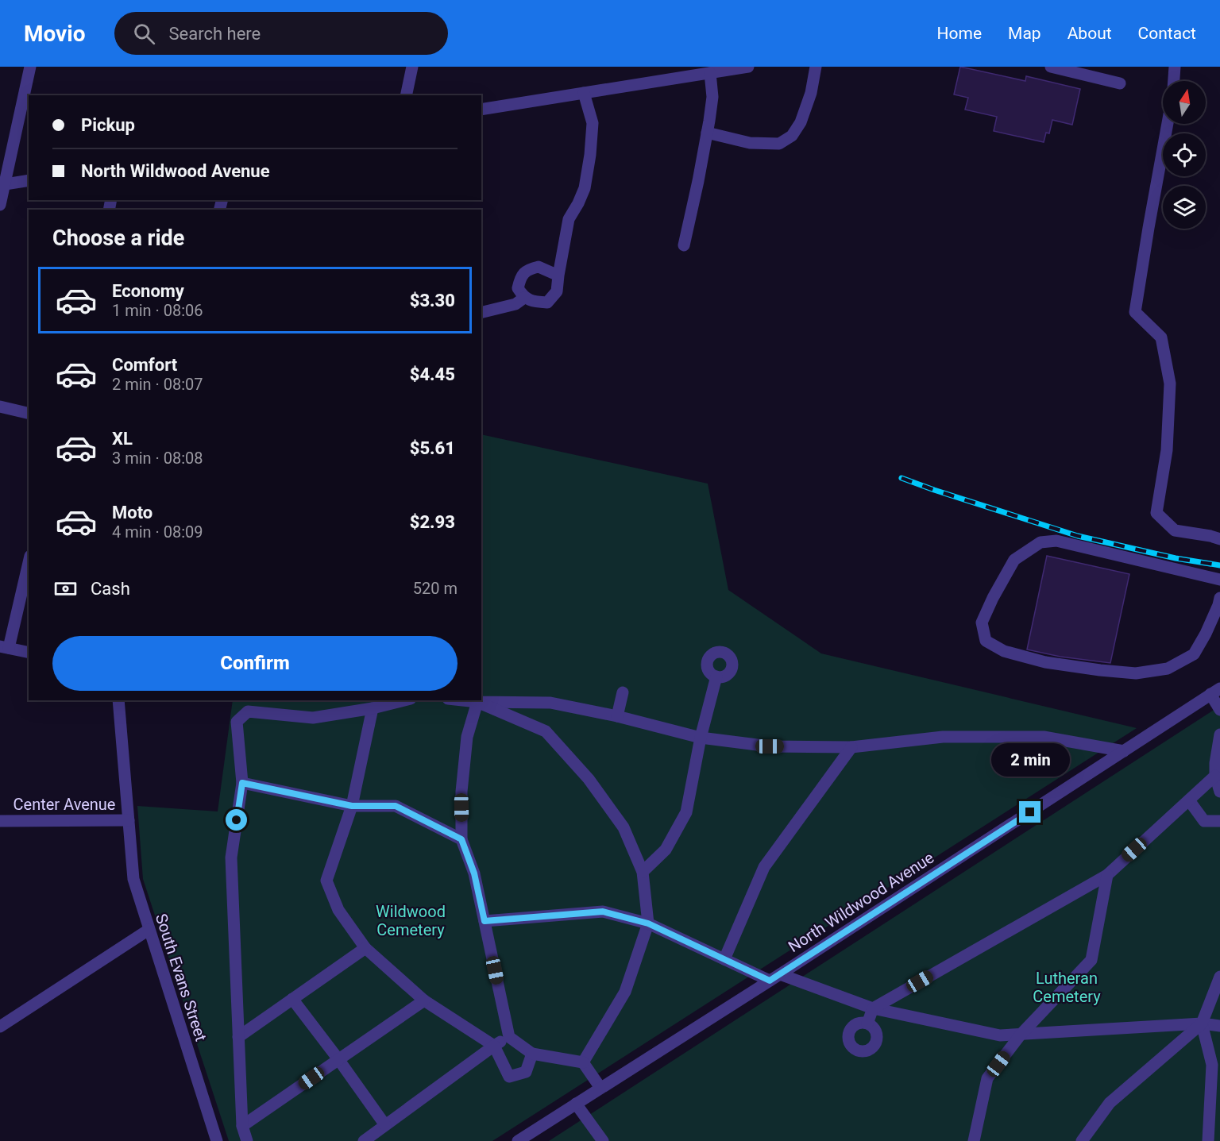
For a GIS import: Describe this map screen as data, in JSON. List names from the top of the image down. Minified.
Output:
{"streets":{"street":["Center Avenue","North Wildwood Avenue","South Evans Street"]},"crossings":[["Center Avenue","South Evans Street"]],"parks":["Wildwood Cemetery","Lutheran Cemetery"],"north":"top","page":{"header":"Movio","search":"Search here","nav":["Home","Map","About","Contact"],"banner":["Pickup","North Wildwood Avenue"],"heading":"Choose a ride","list":[{"name":"Economy","note":"1 min · 08:06","value":"$3.30"},{"name":"Comfort","note":"2 min · 08:07","value":"$4.45"},{"name":"XL","note":"3 min · 08:08","value":"$5.61"},{"name":"Moto","note":"4 min · 08:09","value":"$2.93"}],"pay":["Cash","520 m"],"buttons":"Confirm","bubble":"2 min"}}
